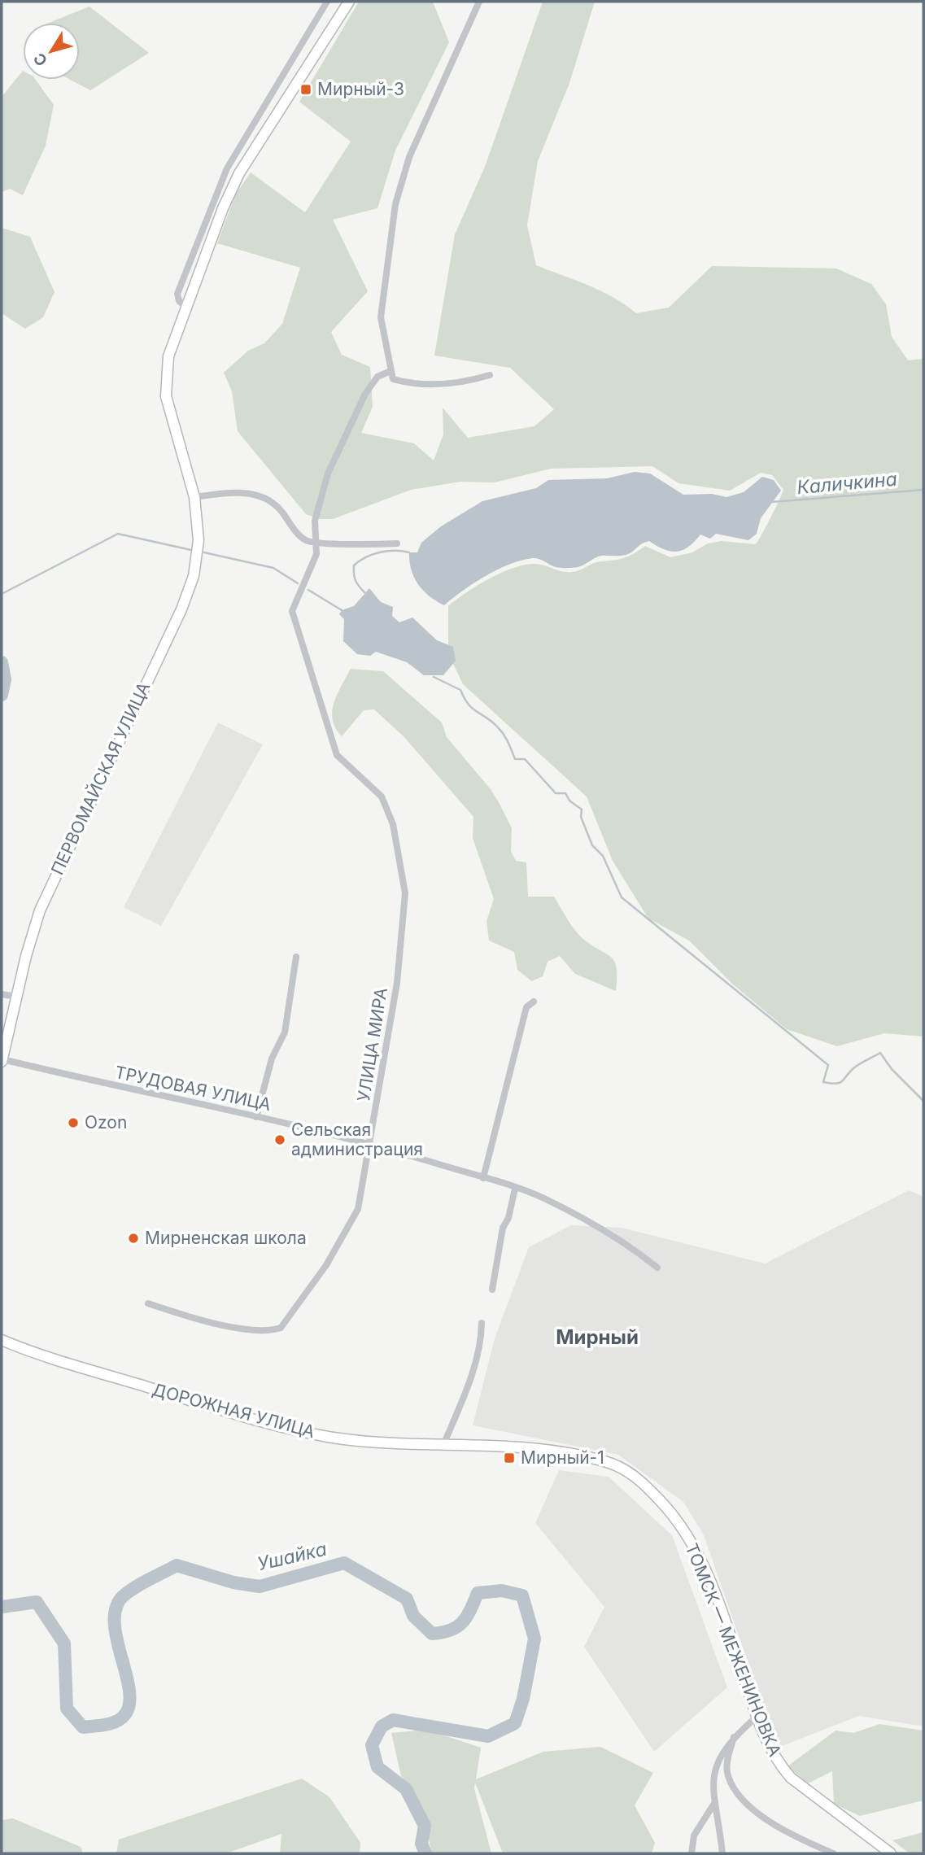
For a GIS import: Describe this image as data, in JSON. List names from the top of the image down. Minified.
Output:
{"streets":{"street":["ПЕРВОМАЙСКАЯ УЛИЦА","УЛИЦА МИРА","ТРУДОВАЯ УЛИЦА","ДОРОЖНАЯ УЛИЦА","ТОМСК — МЕЖЕНИНОВКА"]},"crossings":[["ПЕРВОМАЙСКАЯ УЛИЦА","ТРУДОВАЯ УЛИЦА"],["УЛИЦА МИРА","ТРУДОВАЯ УЛИЦА"],["ДОРОЖНАЯ УЛИЦА","ТОМСК — МЕЖЕНИНОВКА"]],"districts":["Мирный"],"water":["Каличкина","Ушайка"],"places":{"transit":["Мирный-3","Мирный-1"],"other":["Ozon","Сельская администрация","Мирненская школа"]},"north":"bottom left"}
